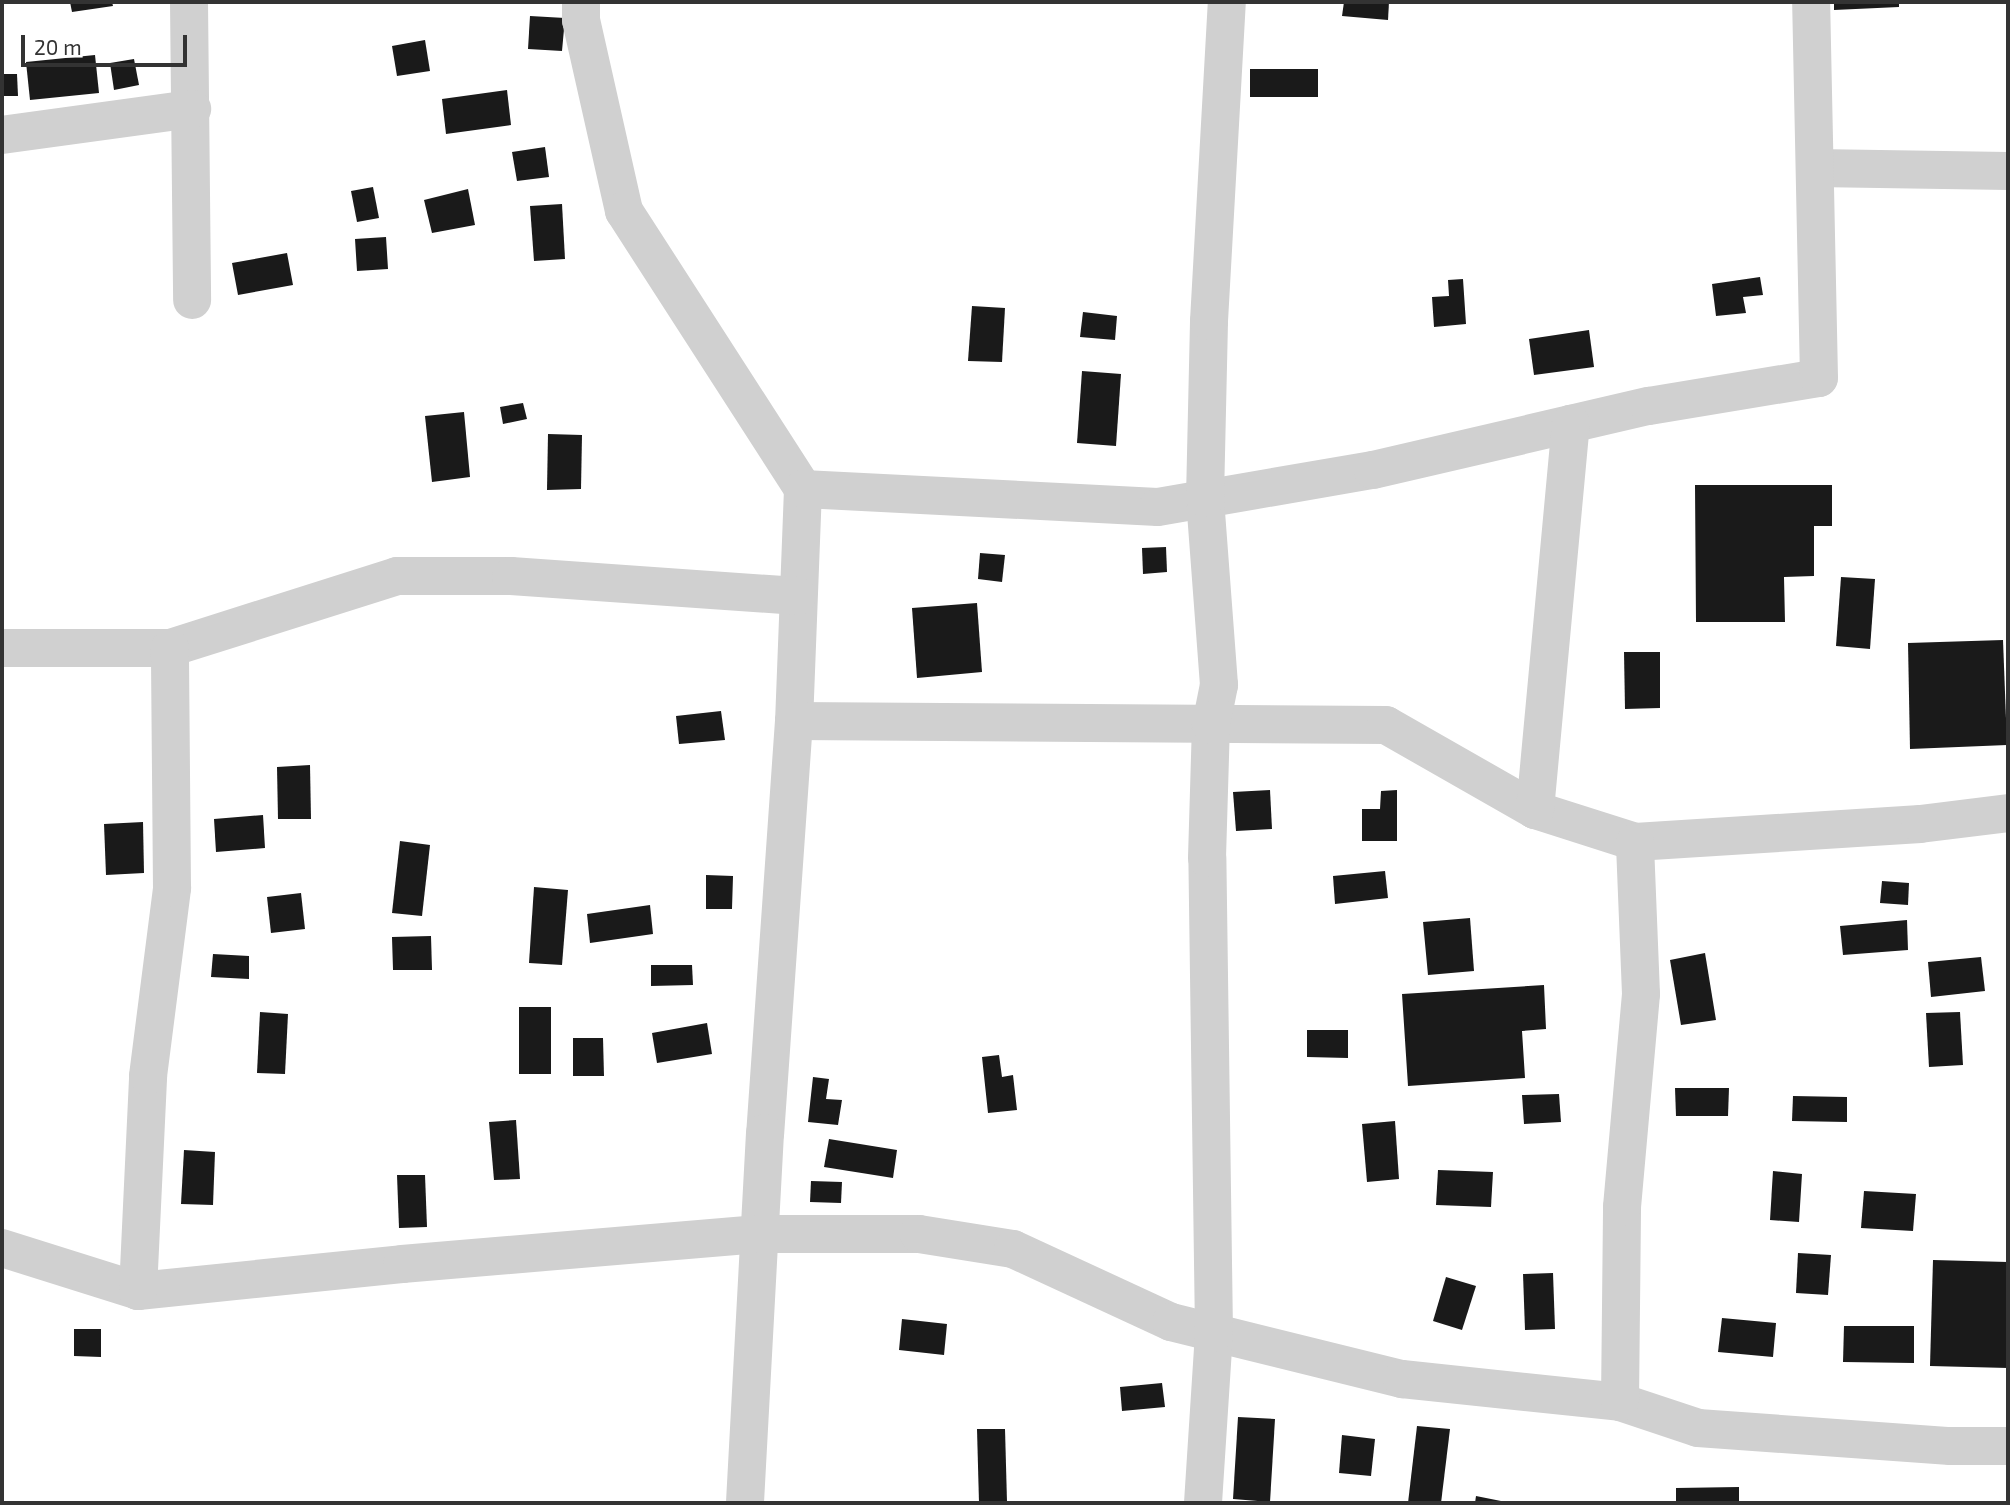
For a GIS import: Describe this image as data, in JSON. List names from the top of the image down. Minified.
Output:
{"scale_bar":"20 m"}
